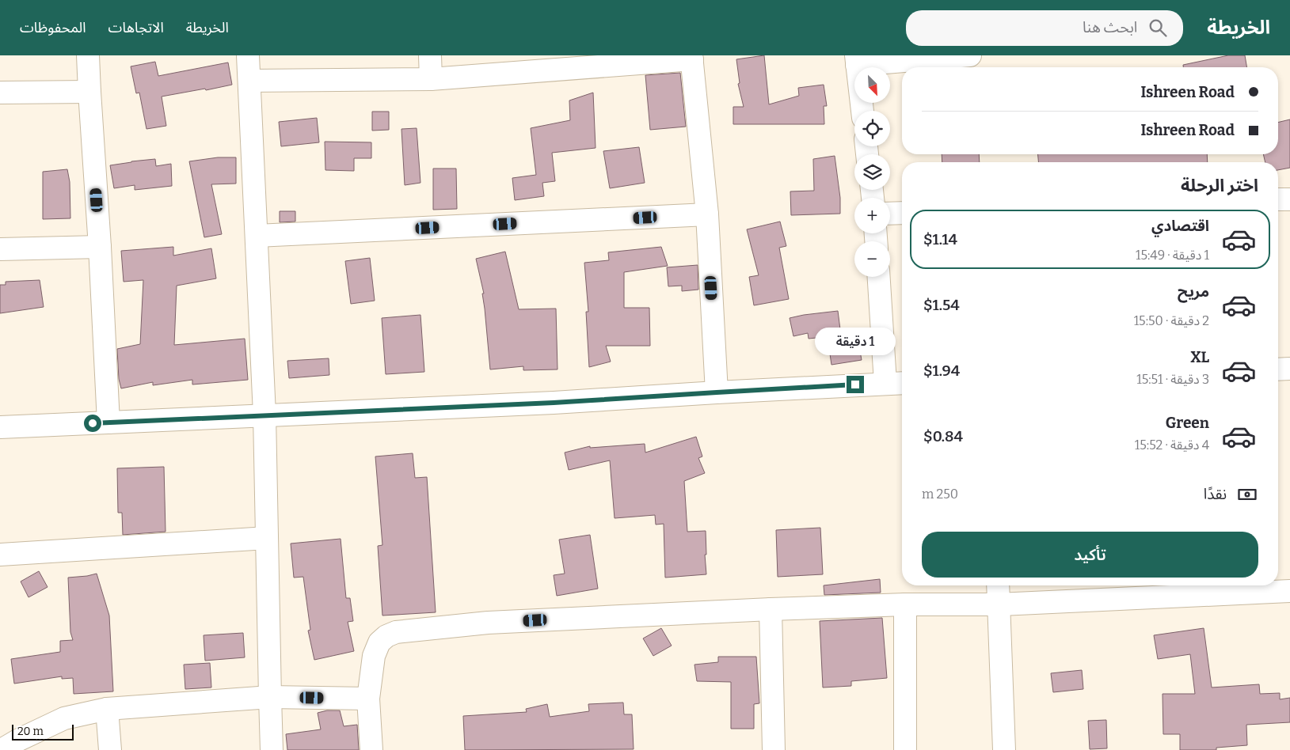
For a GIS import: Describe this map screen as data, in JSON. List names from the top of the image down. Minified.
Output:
{"scale_bar":"20 m","north":"bottom right","page":{"header":"الخريطة","search":"ابحث هنا","nav":["الخريطة","الاتجاهات","المحفوظات"],"map_buttons":["+","−"],"banner":["Ishreen Road","Ishreen Road"],"heading":"اختر الرحلة","list":[{"name":"اقتصادي","note":"1 دقيقة · 15:49","value":"$1.14"},{"name":"مريح","note":"2 دقيقة · 15:50","value":"$1.54"},{"name":"XL","note":"3 دقيقة · 15:51","value":"$1.94"},{"name":"Green","note":"4 دقيقة · 15:52","value":"$0.84"}],"bubble":"1 دقيقة","pay":["نقدًا","250 m"],"buttons":"تأكيد","scale":"20 m"}}
